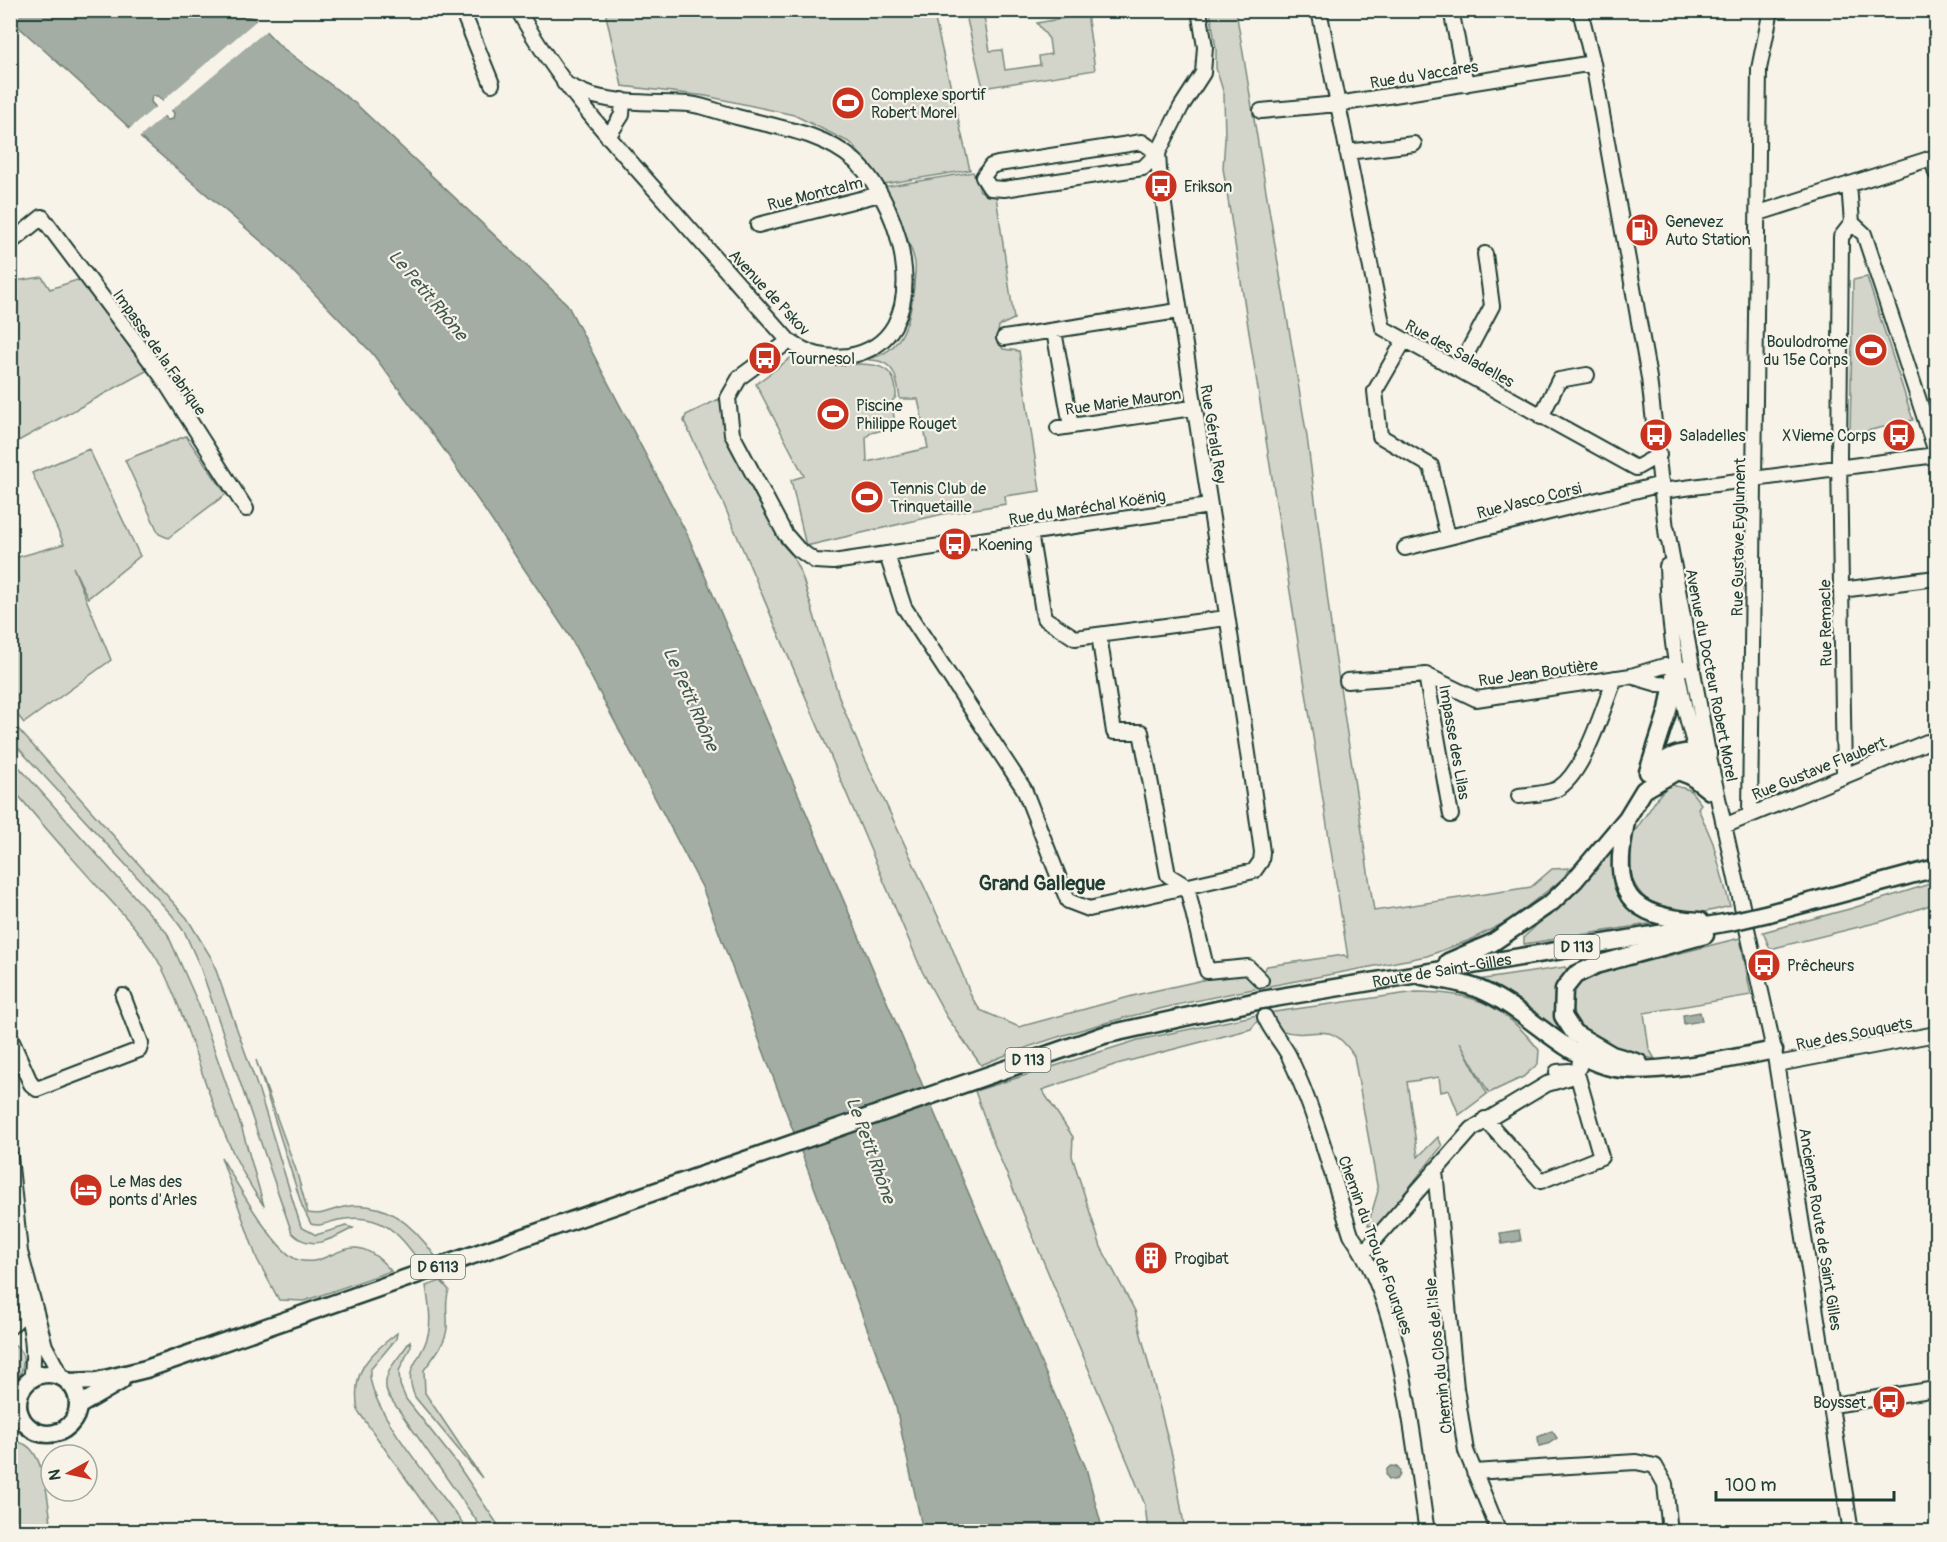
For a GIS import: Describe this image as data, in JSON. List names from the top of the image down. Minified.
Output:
{"streets":{"main road":["D 113","Route de Saint-Gilles","D 6113"],"street":["Rue du Vaccares","Rue Montcalm","Avenue de Pskov","Impasse de la Fabrique","Rue des Saladelles","Rue Marie Mauron","Rue Gérald Rey","Rue Vasco Corsi","Rue du Maréchal Koënig","Rue Gustave Eyglument","Rue Remacle","Rue Jean Boutière","Avenue du Docteur Robert Morel","Impasse des Lilas","Rue Gustave Flaubert","Rue des Souquets","Ancienne Route de Saint Gilles","Chemin du Trou de Fourques","Chemin du Clos de l'Isle"]},"crossings":[["Rue du Vaccares","Rue des Saladelles"],["Rue du Vaccares","Avenue du Docteur Robert Morel"],["Rue Montcalm","Avenue de Pskov"],["Avenue de Pskov","Rue du Maréchal Koënig"],["Rue Marie Mauron","Rue Gérald Rey"],["Rue Gérald Rey","Rue du Maréchal Koënig"],["Rue Vasco Corsi","Rue Gustave Eyglument"],["Rue Vasco Corsi","Rue Remacle"],["Rue Vasco Corsi","Avenue du Docteur Robert Morel"],["Rue Gustave Eyglument","Rue Gustave Flaubert"],["Rue Remacle","Rue Gustave Flaubert"],["Rue Jean Boutière","Avenue du Docteur Robert Morel"],["Rue Jean Boutière","Impasse des Lilas"],["Avenue du Docteur Robert Morel","Rue Gustave Flaubert"],["Avenue du Docteur Robert Morel","Ancienne Route de Saint Gilles"],["Route de Saint-Gilles","D 6113"],["Rue des Souquets","Ancienne Route de Saint Gilles"]],"districts":["Grand Gallegue"],"water":["Le Petit Rhône"],"places":{"sports":["Complexe sportif Robert Morel","Boulodrome du 15e Corps","Piscine Philippe Rouget","Tennis Club de Trinquetaille"],"bus stop":["Erikson","Tournesol","Saladelles","XVieme Corps","Koening","Prêcheurs","Boysset"],"fuel station":["Genevez Auto Station"],"hotel":["Le Mas des ponts d'Arles"],"building":["Progibat"]},"scale_bar":"100 m","north":"left"}
